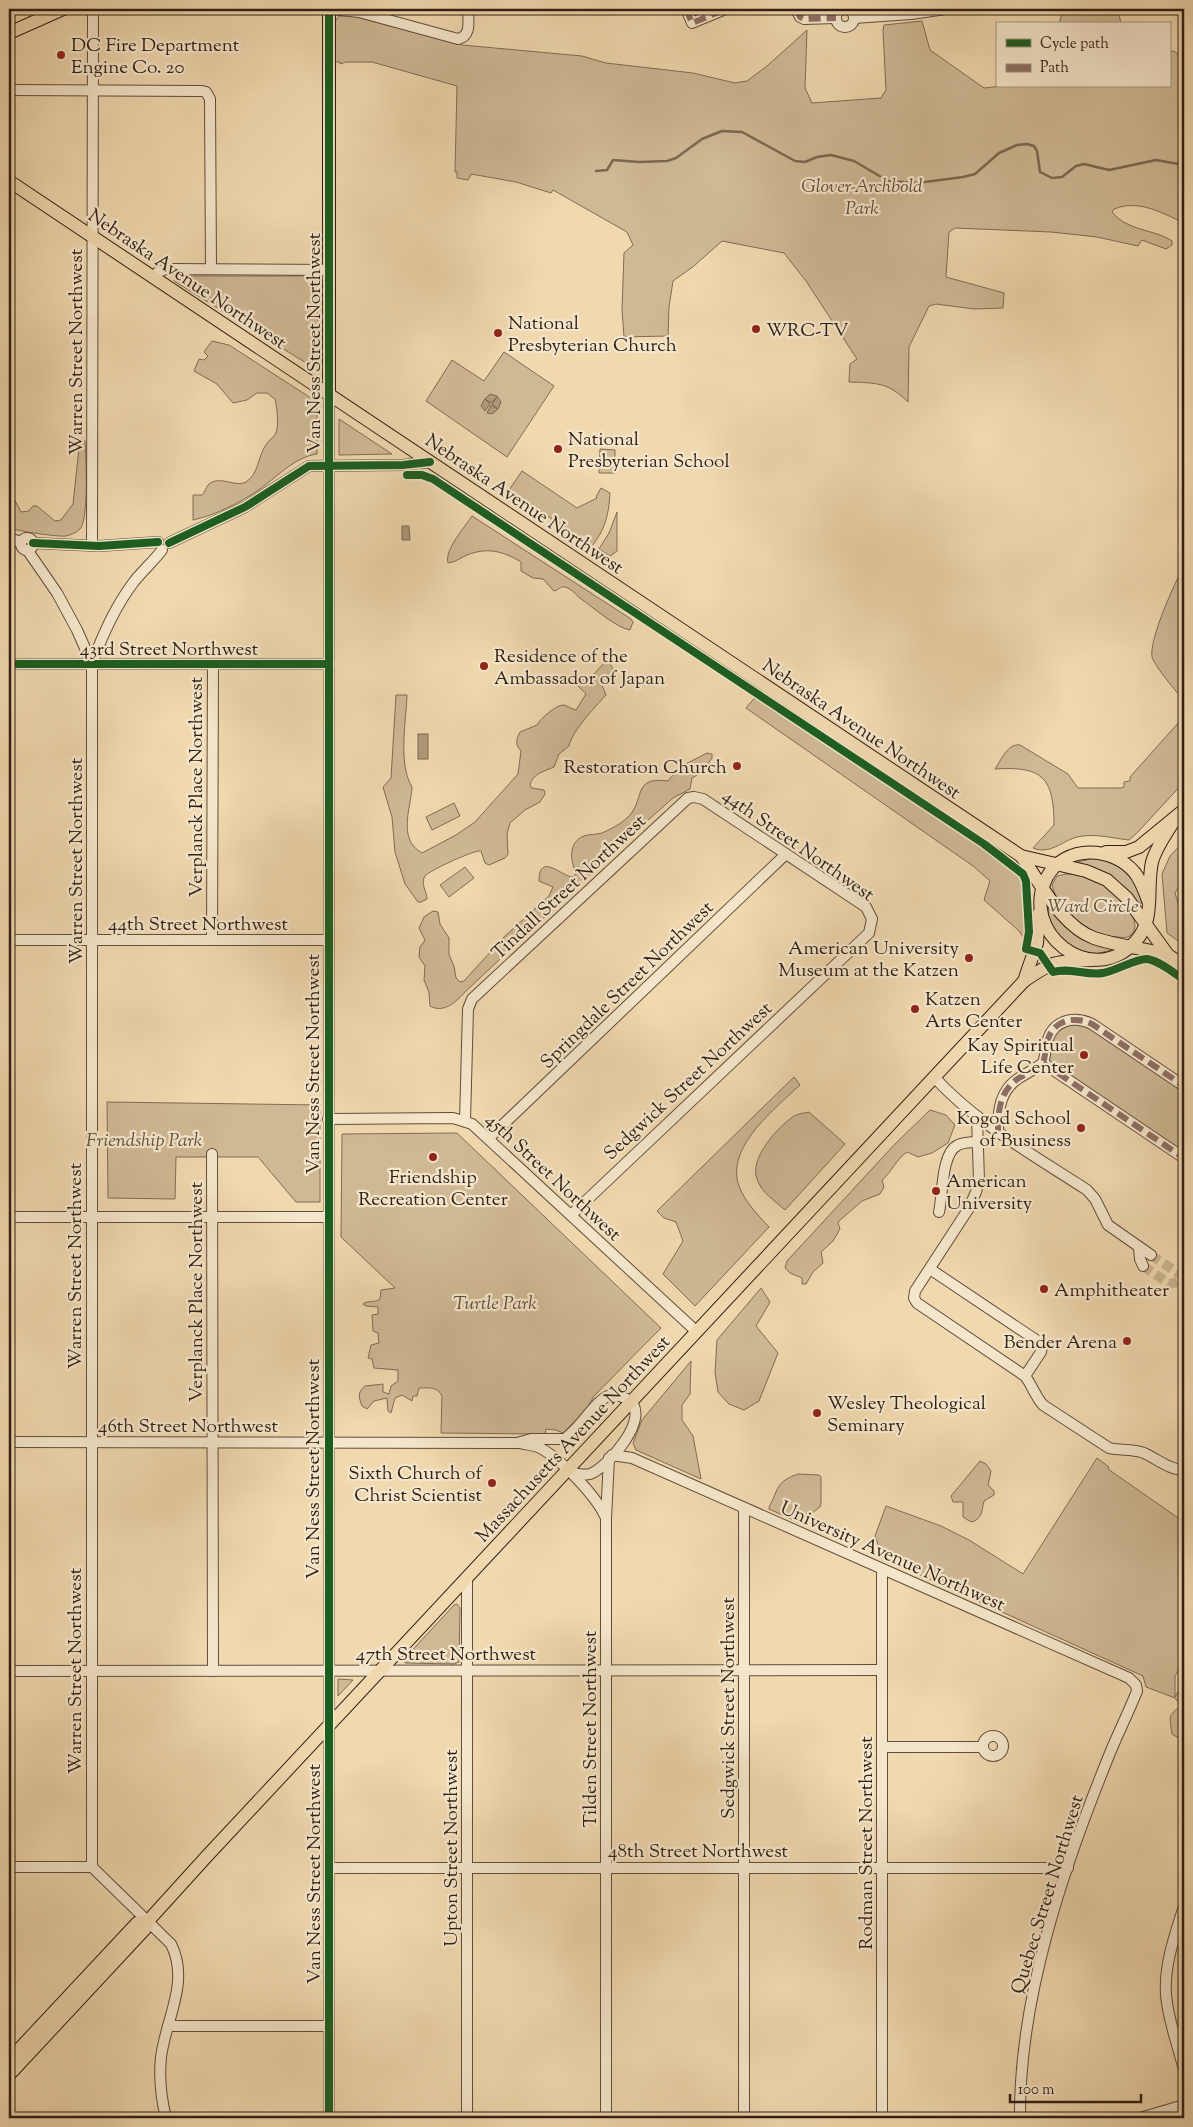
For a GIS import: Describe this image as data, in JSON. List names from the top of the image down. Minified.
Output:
{"streets":{"main road":["Nebraska Avenue Northwest","Van Ness Street Northwest","Massachusetts Avenue Northwest"],"street":["Warren Street Northwest","43rd Street Northwest","Verplanck Place Northwest","44th Street Northwest","Tindall Street Northwest","Springdale Street Northwest","Sedgwick Street Northwest","45th Street Northwest","46th Street Northwest","University Avenue Northwest","47th Street Northwest","Tilden Street Northwest","Rodman Street Northwest","Upton Street Northwest","48th Street Northwest","Quebec Street Northwest"]},"crossings":[["Nebraska Avenue Northwest","Van Ness Street Northwest"],["Nebraska Avenue Northwest","Warren Street Northwest"],["Nebraska Avenue Northwest","Massachusetts Avenue Northwest"],["Van Ness Street Northwest","43rd Street Northwest"],["Van Ness Street Northwest","44th Street Northwest"],["Van Ness Street Northwest","45th Street Northwest"],["Van Ness Street Northwest","46th Street Northwest"],["Van Ness Street Northwest","Massachusetts Avenue Northwest"],["Van Ness Street Northwest","47th Street Northwest"],["Van Ness Street Northwest","48th Street Northwest"],["Warren Street Northwest","43rd Street Northwest"],["Warren Street Northwest","44th Street Northwest"],["Warren Street Northwest","46th Street Northwest"],["Warren Street Northwest","47th Street Northwest"],["43rd Street Northwest","Verplanck Place Northwest"],["Verplanck Place Northwest","44th Street Northwest"],["Verplanck Place Northwest","46th Street Northwest"],["Verplanck Place Northwest","47th Street Northwest"],["44th Street Northwest","Tindall Street Northwest"],["44th Street Northwest","Springdale Street Northwest"],["44th Street Northwest","Sedgwick Street Northwest"],["Tindall Street Northwest","45th Street Northwest"],["Springdale Street Northwest","45th Street Northwest"],["Sedgwick Street Northwest","45th Street Northwest"],["Sedgwick Street Northwest","University Avenue Northwest"],["Sedgwick Street Northwest","47th Street Northwest"],["Sedgwick Street Northwest","48th Street Northwest"],["45th Street Northwest","Massachusetts Avenue Northwest"],["Massachusetts Avenue Northwest","47th Street Northwest"],["Massachusetts Avenue Northwest","Upton Street Northwest"],["University Avenue Northwest","Tilden Street Northwest"],["University Avenue Northwest","Rodman Street Northwest"],["University Avenue Northwest","Quebec Street Northwest"],["47th Street Northwest","Tilden Street Northwest"],["47th Street Northwest","Rodman Street Northwest"],["47th Street Northwest","Upton Street Northwest"],["Tilden Street Northwest","48th Street Northwest"],["Rodman Street Northwest","48th Street Northwest"],["Upton Street Northwest","48th Street Northwest"],["48th Street Northwest","Quebec Street Northwest"]],"parks":["Glover-Archbold Park","Ward Circle","Friendship Park","Turtle Park"],"places":["DC Fire Department Engine Co. 20","WRC-TV","National Presbyterian Church","National Presbyterian School","Residence of the Ambassador of Japan","Restoration Church","American University Museum at the Katzen","Katzen Arts Center","Kay Spiritual Life Center","Kogod School of Business","Friendship Recreation Center","American University","Amphitheater","Bender Arena","Wesley Theological Seminary","Sixth Church of Christ Scientist"],"legend":["Cycle path","Path"],"scale_bar":"100 m"}
